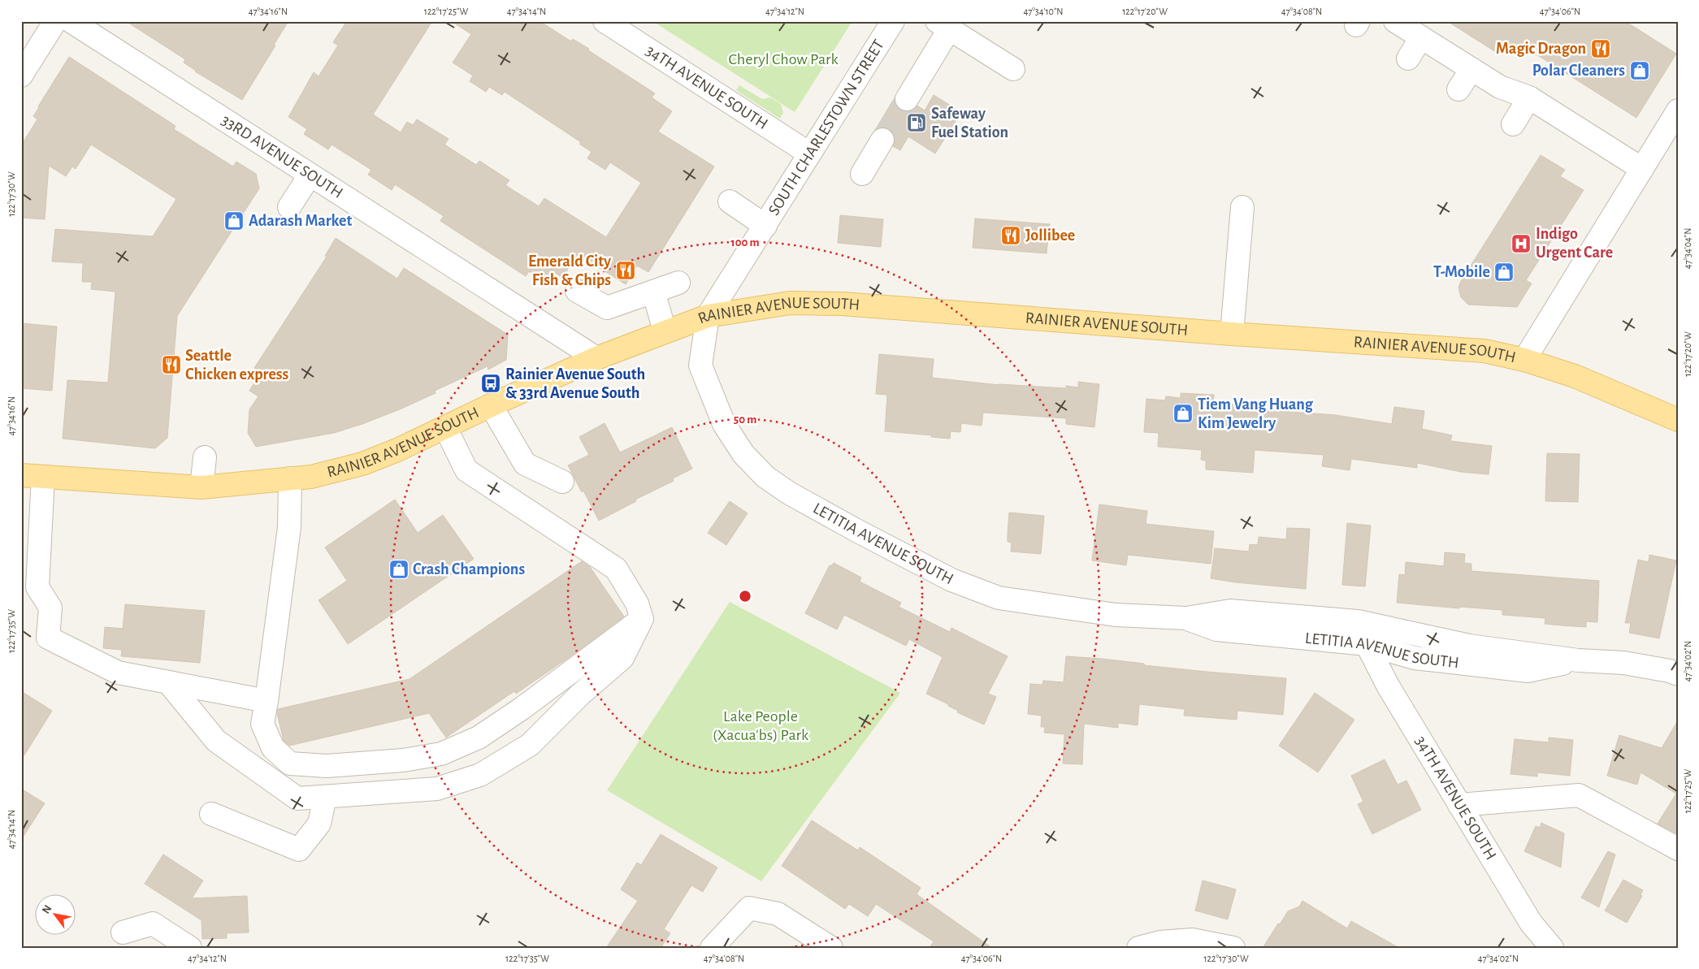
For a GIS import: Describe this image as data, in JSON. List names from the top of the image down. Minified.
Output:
{"streets":{"main road":["RAINIER AVENUE SOUTH"],"street":["34TH AVENUE SOUTH","SOUTH CHARLESTOWN STREET","33RD AVENUE SOUTH","LETITIA AVENUE SOUTH"]},"crossings":[["34TH AVENUE SOUTH","SOUTH CHARLESTOWN STREET"],["34TH AVENUE SOUTH","LETITIA AVENUE SOUTH"],["SOUTH CHARLESTOWN STREET","RAINIER AVENUE SOUTH"],["SOUTH CHARLESTOWN STREET","LETITIA AVENUE SOUTH"],["33RD AVENUE SOUTH","RAINIER AVENUE SOUTH"],["RAINIER AVENUE SOUTH","LETITIA AVENUE SOUTH"]],"parks":["Cheryl Chow Park","Lake People (Xacua'bs) Park"],"places":{"restaurant":["Magic Dragon","Jollibee","Emerald City Fish & Chips","Seattle Chicken express"],"shop":["Polar Cleaners","Adarash Market","T-Mobile","Tiem Vang Huang Kim Jewelry","Crash Champions"],"fuel station":["Safeway Fuel Station"],"hospital":["Indigo Urgent Care"],"bus stop":["Rainier Avenue South & 33rd Avenue South"]},"north":"top left","coordinates":["47°34'16\"N","122°17'25\"W","47°34'14\"N","47°34'12\"N","47°34'10\"N","122°17'20\"W","47°34'08\"N","47°34'06\"N","122°17'30\"W","47°34'04\"N","122°17'35\"W","47°34'02\"N"],"rings":["100 m","50 m"]}
